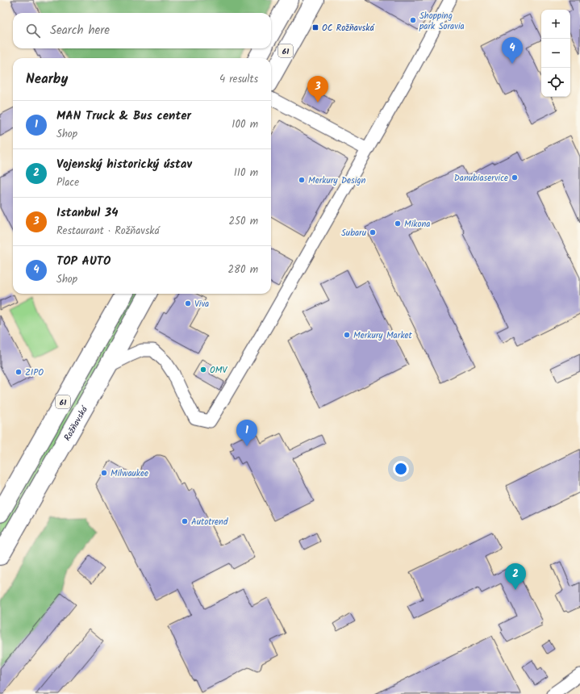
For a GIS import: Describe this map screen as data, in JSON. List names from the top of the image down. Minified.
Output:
{"streets":{"main road":["61","Rožňavská"]},"places":{"other":["Shopping park Soravia","Danubiaservice","Merkury Design","Mikona","Subaru","Viva","Merkury Market","OMV","ZIPO","Milwaukee","Autotrend"],"transit":["OC Rožňavská"]},"page":{"map_buttons":["+","−"],"search":"Search here","pins":["4","3","1","2"],"heading":["Nearby","4 results"],"list":[{"mark":"1","name":"MAN Truck & Bus center","note":"Shop","value":"100 m"},{"mark":"2","name":"Vojenský historický ústav","note":"Place","value":"110 m"},{"mark":"3","name":"Istanbul 34","note":"Restaurant · Rožňavská","value":"250 m"},{"mark":"4","name":"TOP AUTO","note":"Shop","value":"280 m"}]}}
